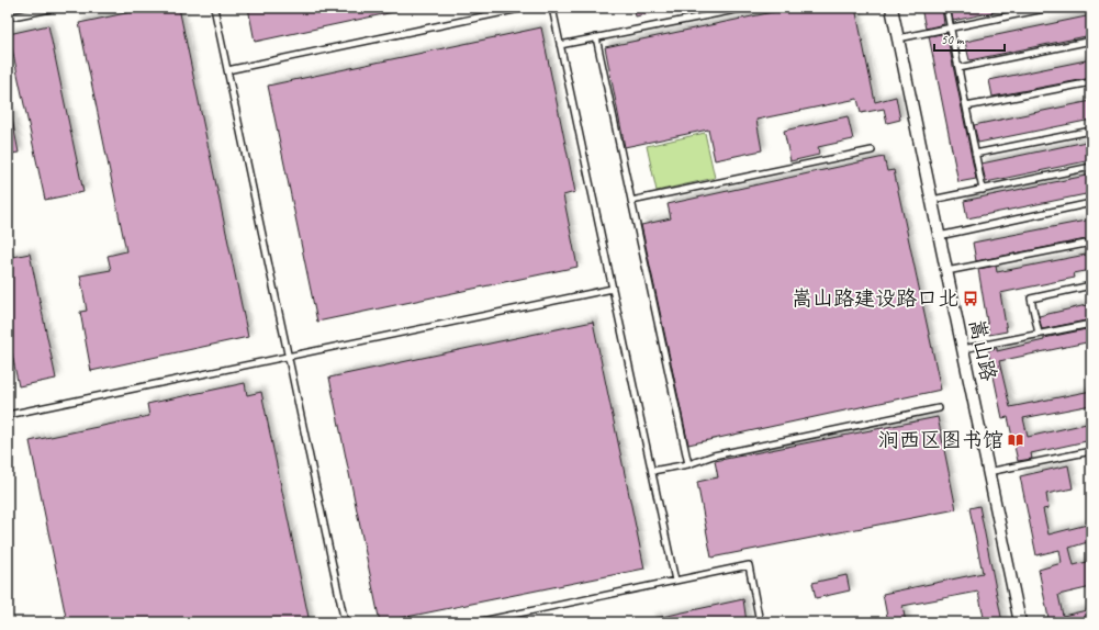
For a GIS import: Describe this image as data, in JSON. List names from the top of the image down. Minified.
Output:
{"streets":{"street":["嵩山路"]},"places":{"bus stop":["嵩山路建设路口北"],"library":["涧西区图书馆"]},"scale_bar":"50 m"}
